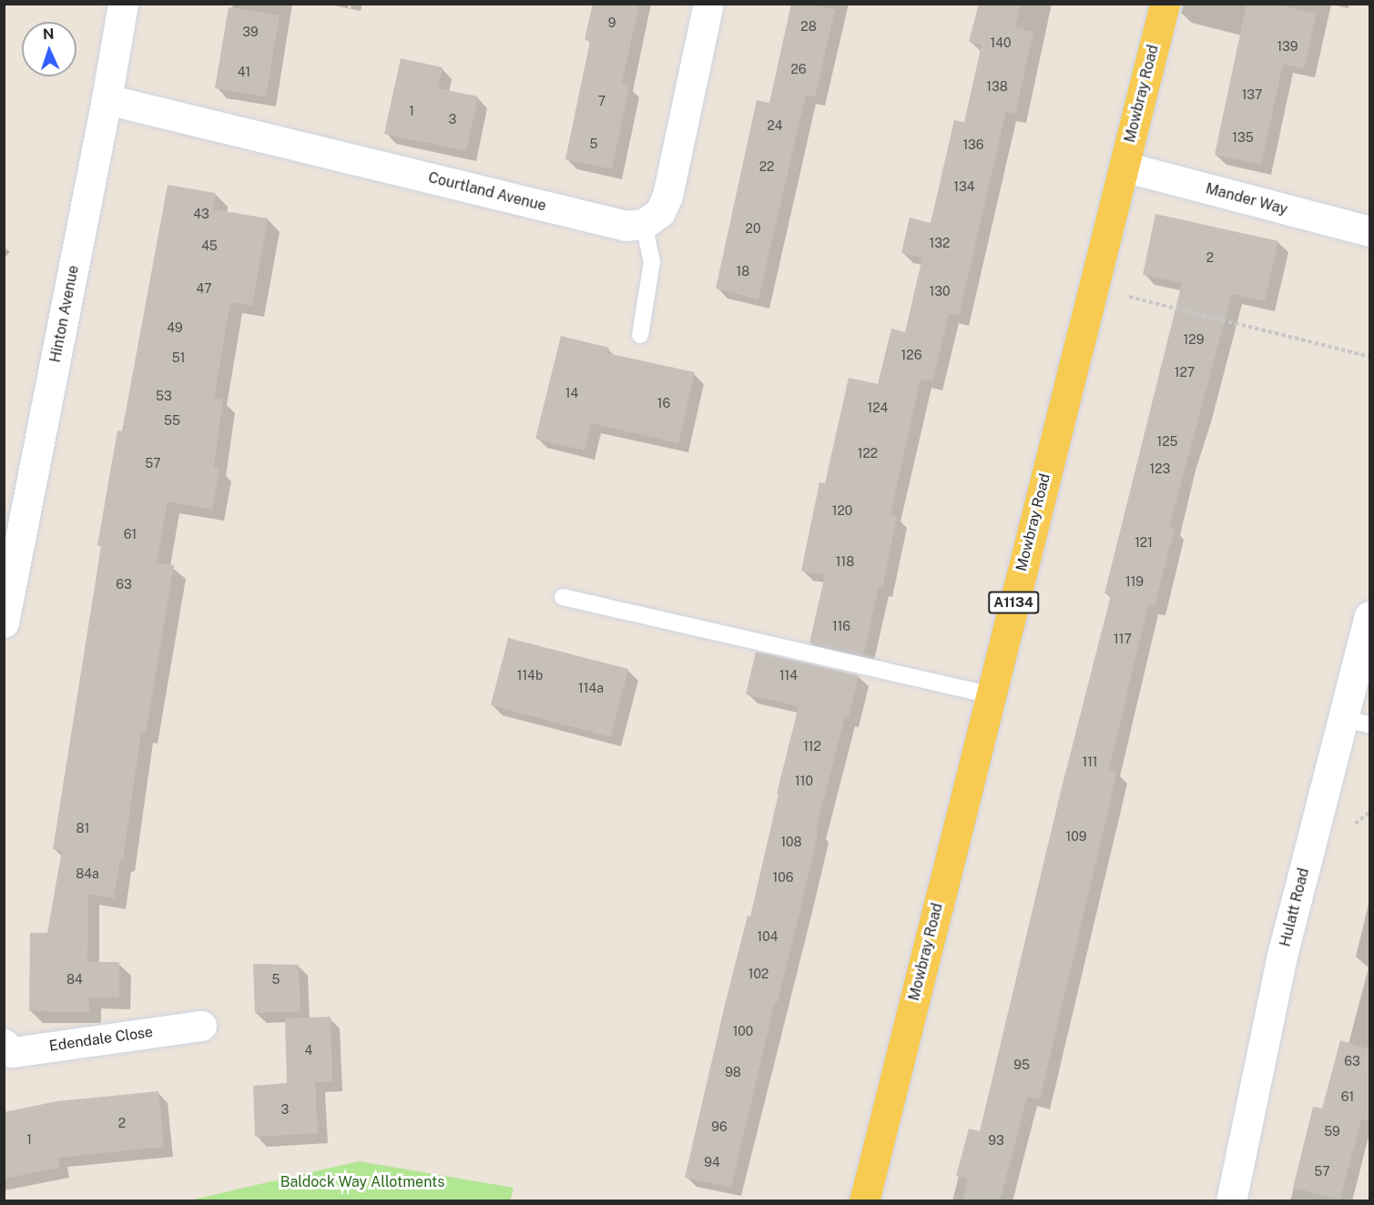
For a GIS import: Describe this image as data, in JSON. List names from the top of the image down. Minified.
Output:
{"streets":{"main road":["Mowbray Road","A1134"],"street":["Courtland Avenue","Mander Way","Hinton Avenue","Hulatt Road","Edendale Close"]},"crossings":[["Mowbray Road","Mander Way"],["Courtland Avenue","Hinton Avenue"]],"parks":["Baldock Way Allotments"],"house_numbers":["9","28","39","140","139","26","41","138","137","7","1","3","24","135","5","136","22","134","43","20","132","45","2","18","47","130","49","129","126","51","127","14","53","16","124","55","125","122","57","123","120","61","121","118","119","63","116","117","114b","114","114a","112","111","110","81","109","108","84a","106","104","102","84","5","100","4","63","95","98","61","3","2","96","59","1","93","94","57"],"north":"top"}
